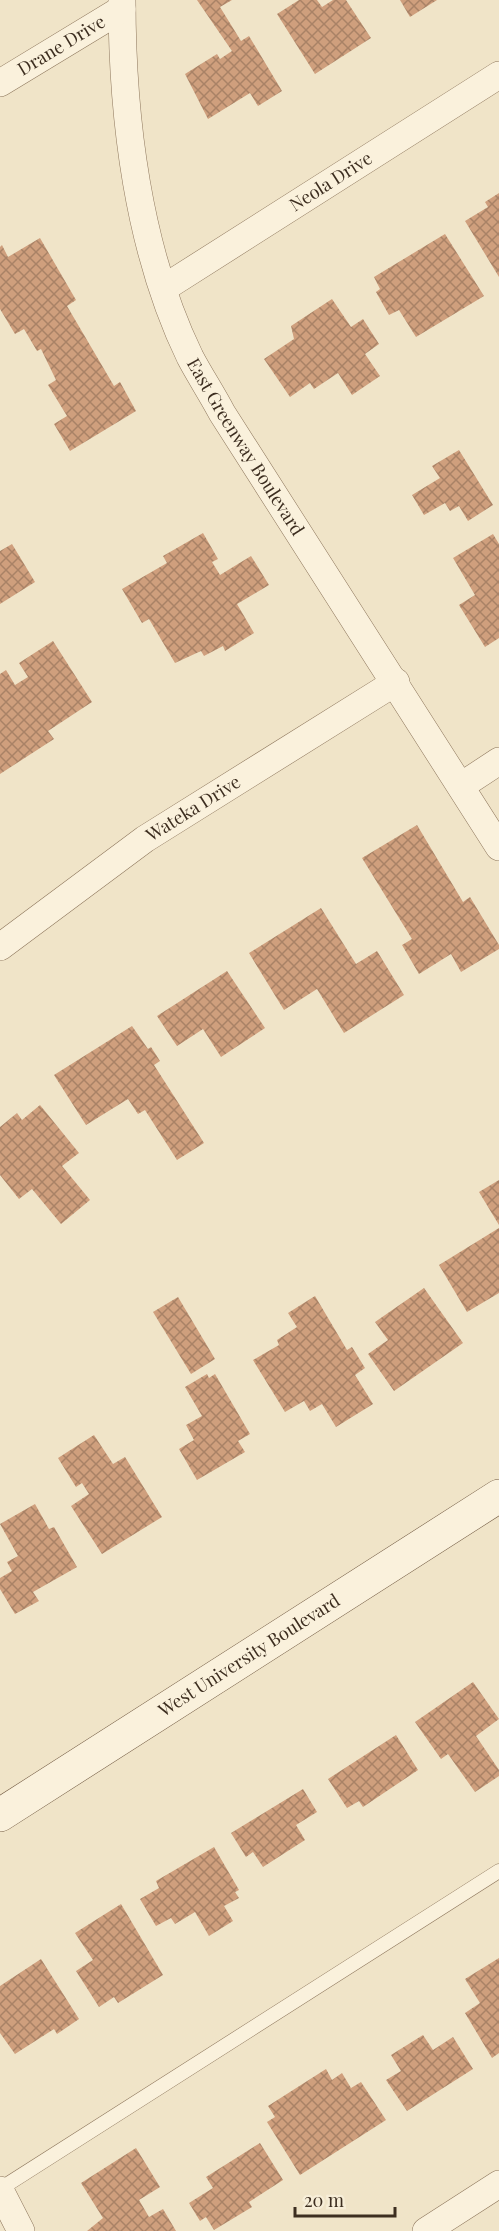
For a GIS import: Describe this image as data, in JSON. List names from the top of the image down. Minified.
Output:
{"streets":{"street":["Drane Drive","Neola Drive","East Greenway Boulevard","Wateka Drive","West University Boulevard"]},"crossings":[["Drane Drive","East Greenway Boulevard"],["Neola Drive","East Greenway Boulevard"],["East Greenway Boulevard","Wateka Drive"]],"scale_bar":"20 m"}
